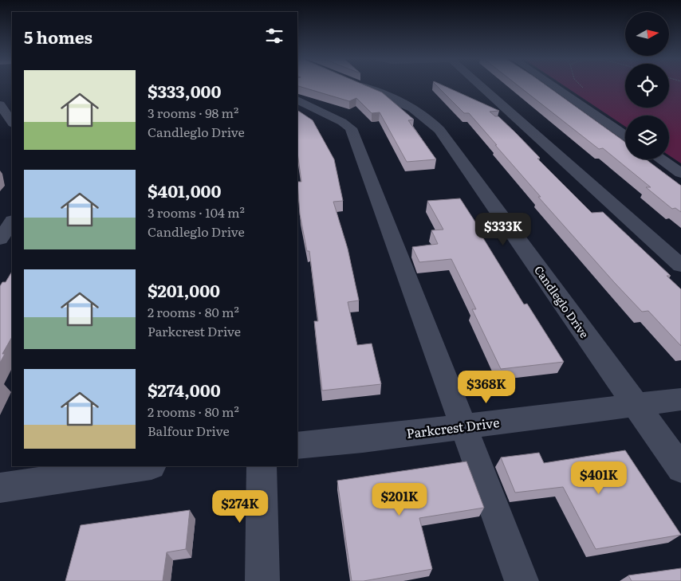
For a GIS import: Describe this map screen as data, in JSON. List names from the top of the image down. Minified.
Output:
{"streets":{"street":["Candleglo Drive","Parkcrest Drive"]},"crossings":[["Candleglo Drive","Parkcrest Drive"]],"north":"right","page":{"heading":"5 homes","list":[{"name":"$333,000","note":"3 rooms · 98 m² · Candleglo Drive"},{"name":"$401,000","note":"3 rooms · 104 m² · Candleglo Drive"},{"name":"$201,000","note":"2 rooms · 80 m² · Parkcrest Drive"},{"name":"$274,000","note":"2 rooms · 80 m² · Balfour Drive"}],"price":["$333K","$368K","$401K","$201K","$274K"]}}
